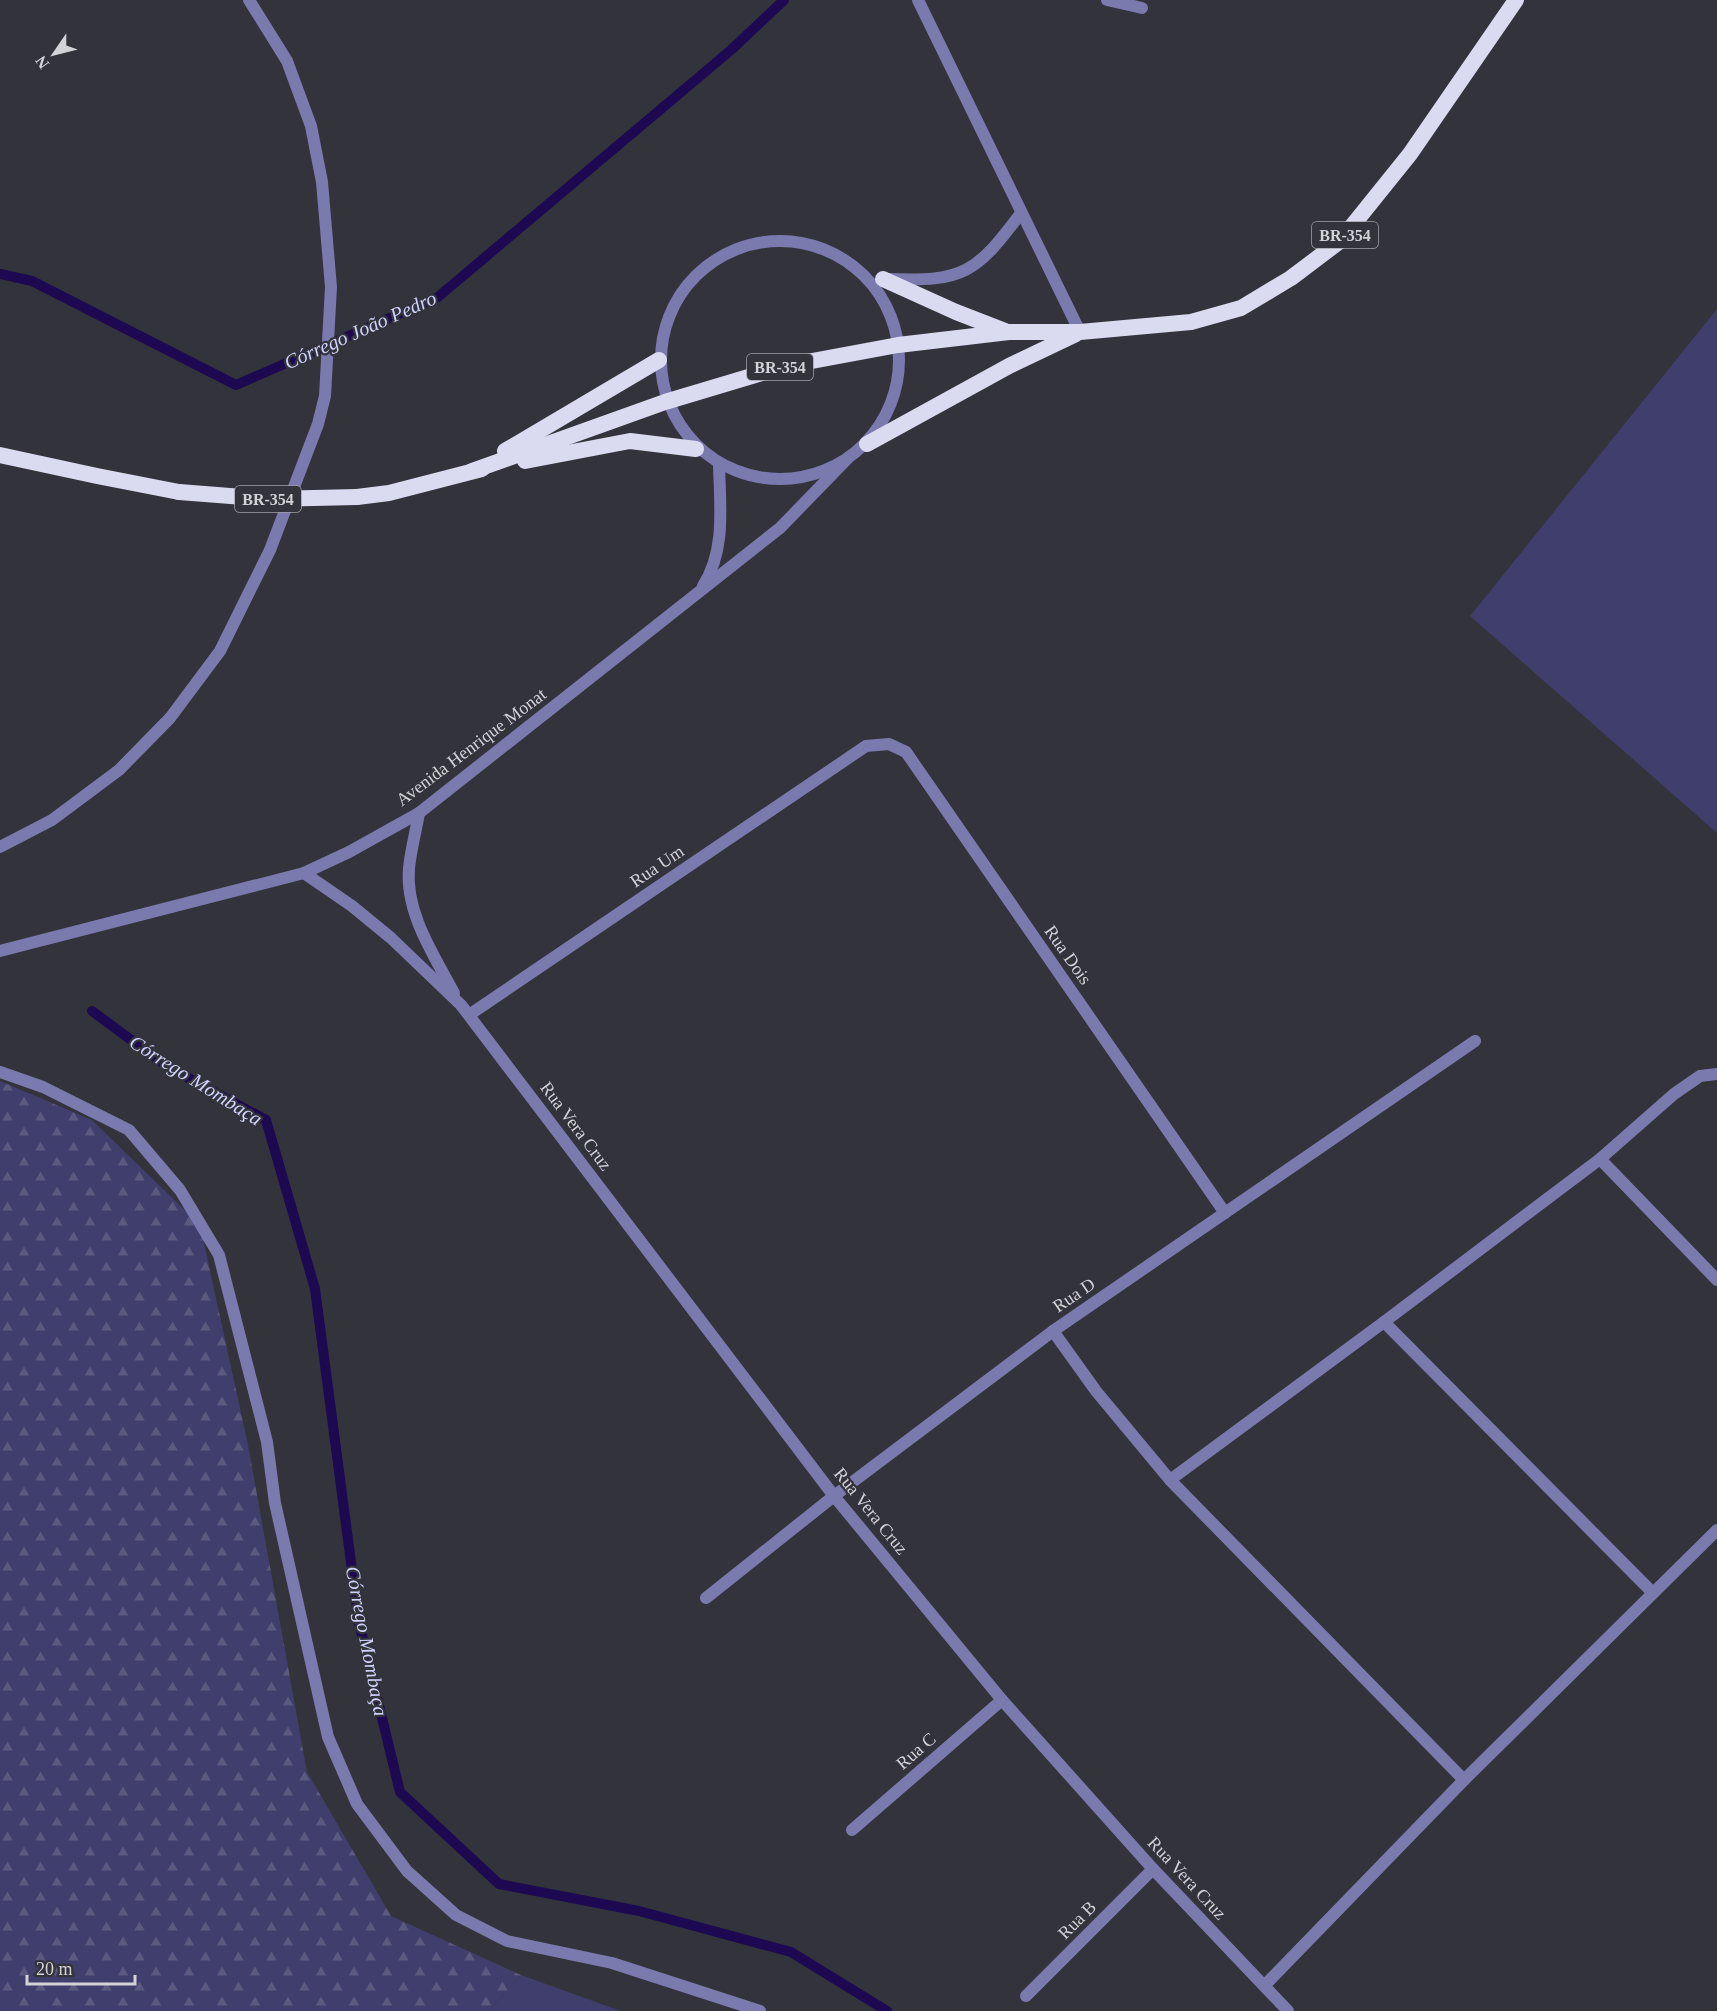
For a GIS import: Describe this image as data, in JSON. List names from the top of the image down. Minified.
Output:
{"streets":{"highway":["BR-354"],"street":["Avenida Henrique Monat","Rua Um","Rua Dois","Rua Vera Cruz","Rua D","Rua C","Rua B"]},"crossings":[["Avenida Henrique Monat","Rua Vera Cruz"],["Rua Um","Rua Dois"],["Rua Um","Rua Vera Cruz"],["Rua Dois","Rua D"],["Rua Vera Cruz","Rua D"],["Rua Vera Cruz","Rua C"],["Rua Vera Cruz","Rua B"]],"water":["Córrego João Pedro","Córrego Mombaça"],"scale_bar":"20 m","north":"bottom left"}
